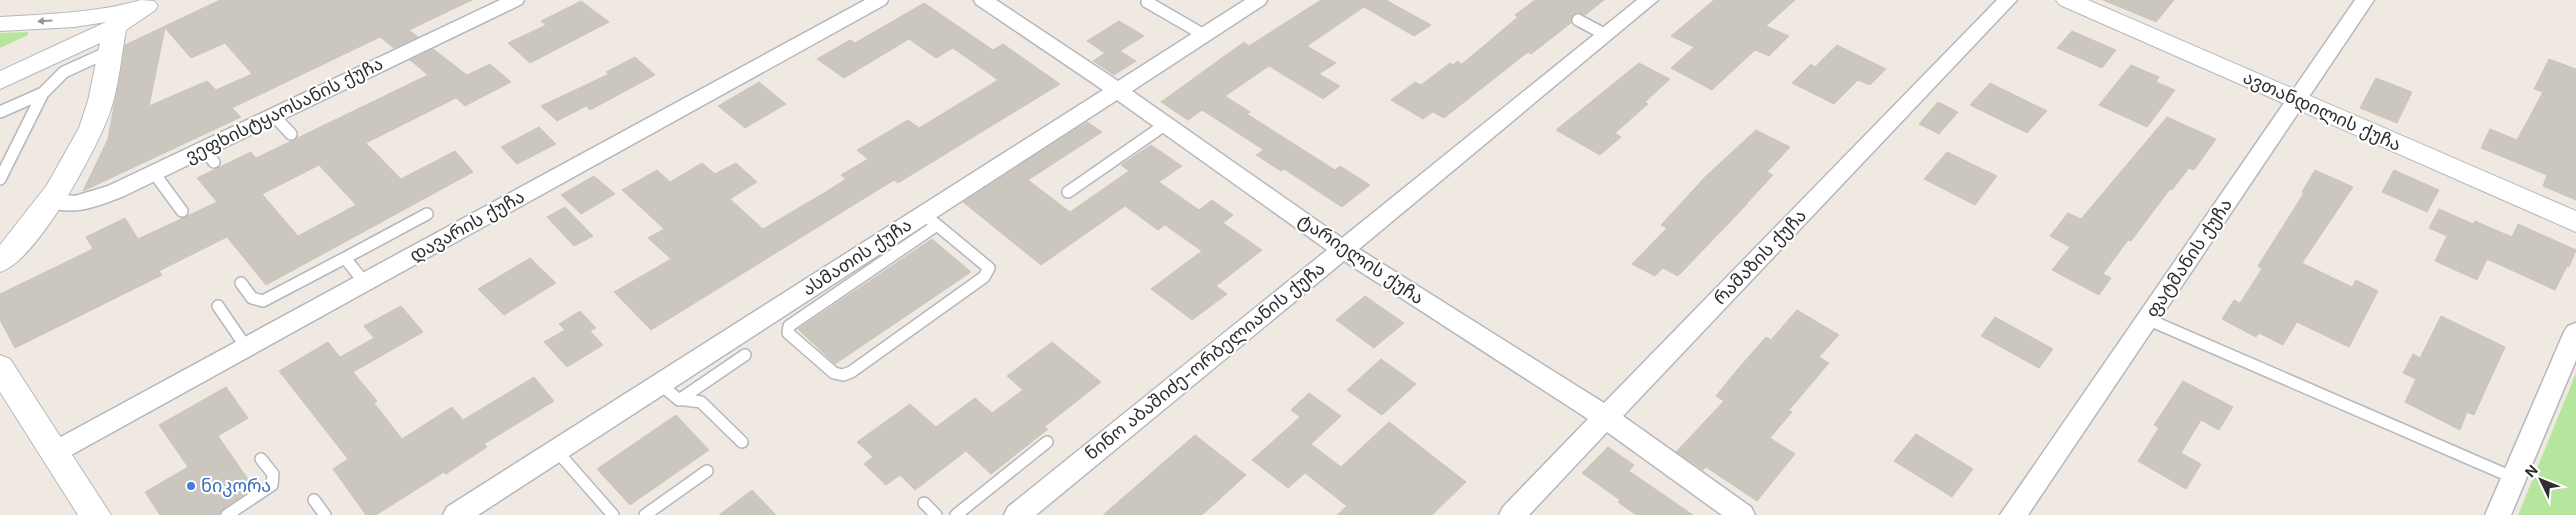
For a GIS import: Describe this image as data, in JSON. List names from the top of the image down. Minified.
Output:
{"streets":{"street":["ვეფხისტყაოსანის ქუჩა","ავთანდილის ქუჩა","დავარის ქუჩა","ასმათის ქუჩა","რამაზის ქუჩა","ფატმანის ქუჩა","ტარიელის ქუჩა","ნინო აბაშიძე-ორბელიანის ქუჩა"]},"crossings":[["ავთანდილის ქუჩა","ფატმანის ქუჩა"],["ასმათის ქუჩა","ტარიელის ქუჩა"],["რამაზის ქუჩა","ტარიელის ქუჩა"],["ტარიელის ქუჩა","ნინო აბაშიძე-ორბელიანის ქუჩა"]],"places":["ნიკორა"],"north":"top left"}
